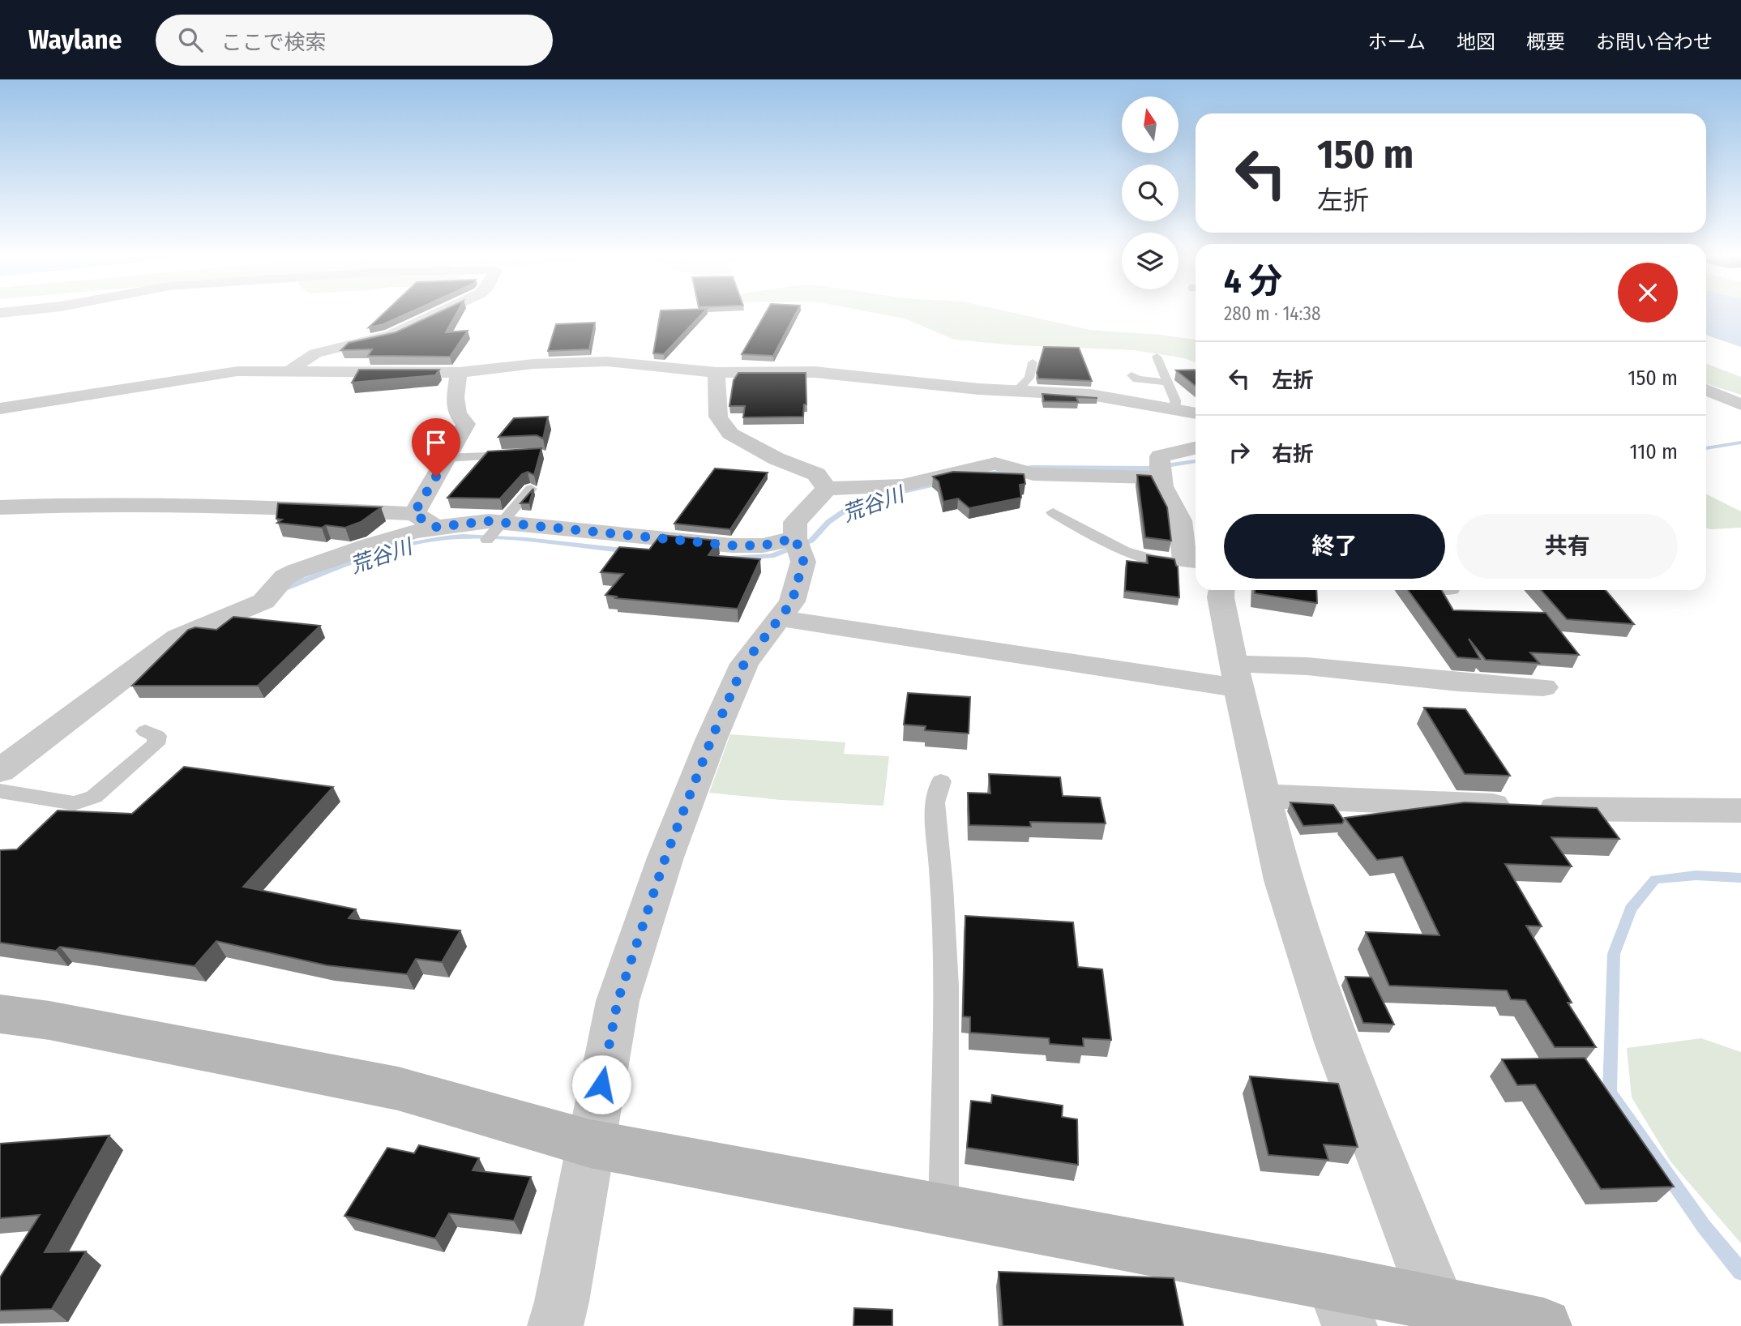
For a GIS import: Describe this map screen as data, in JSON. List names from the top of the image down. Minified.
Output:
{"water":["荒谷川"],"north":"top","page":{"header":"Waylane","search":"ここで検索","nav":["ホーム","地図","概要","お問い合わせ"],"turn":["150 m","左折"],"heading":["4 分","280 m · 14:38"],"list":[{"name":"左折","value":"150 m"},{"name":"右折","value":"110 m"}],"buttons":["終了","共有"]}}
